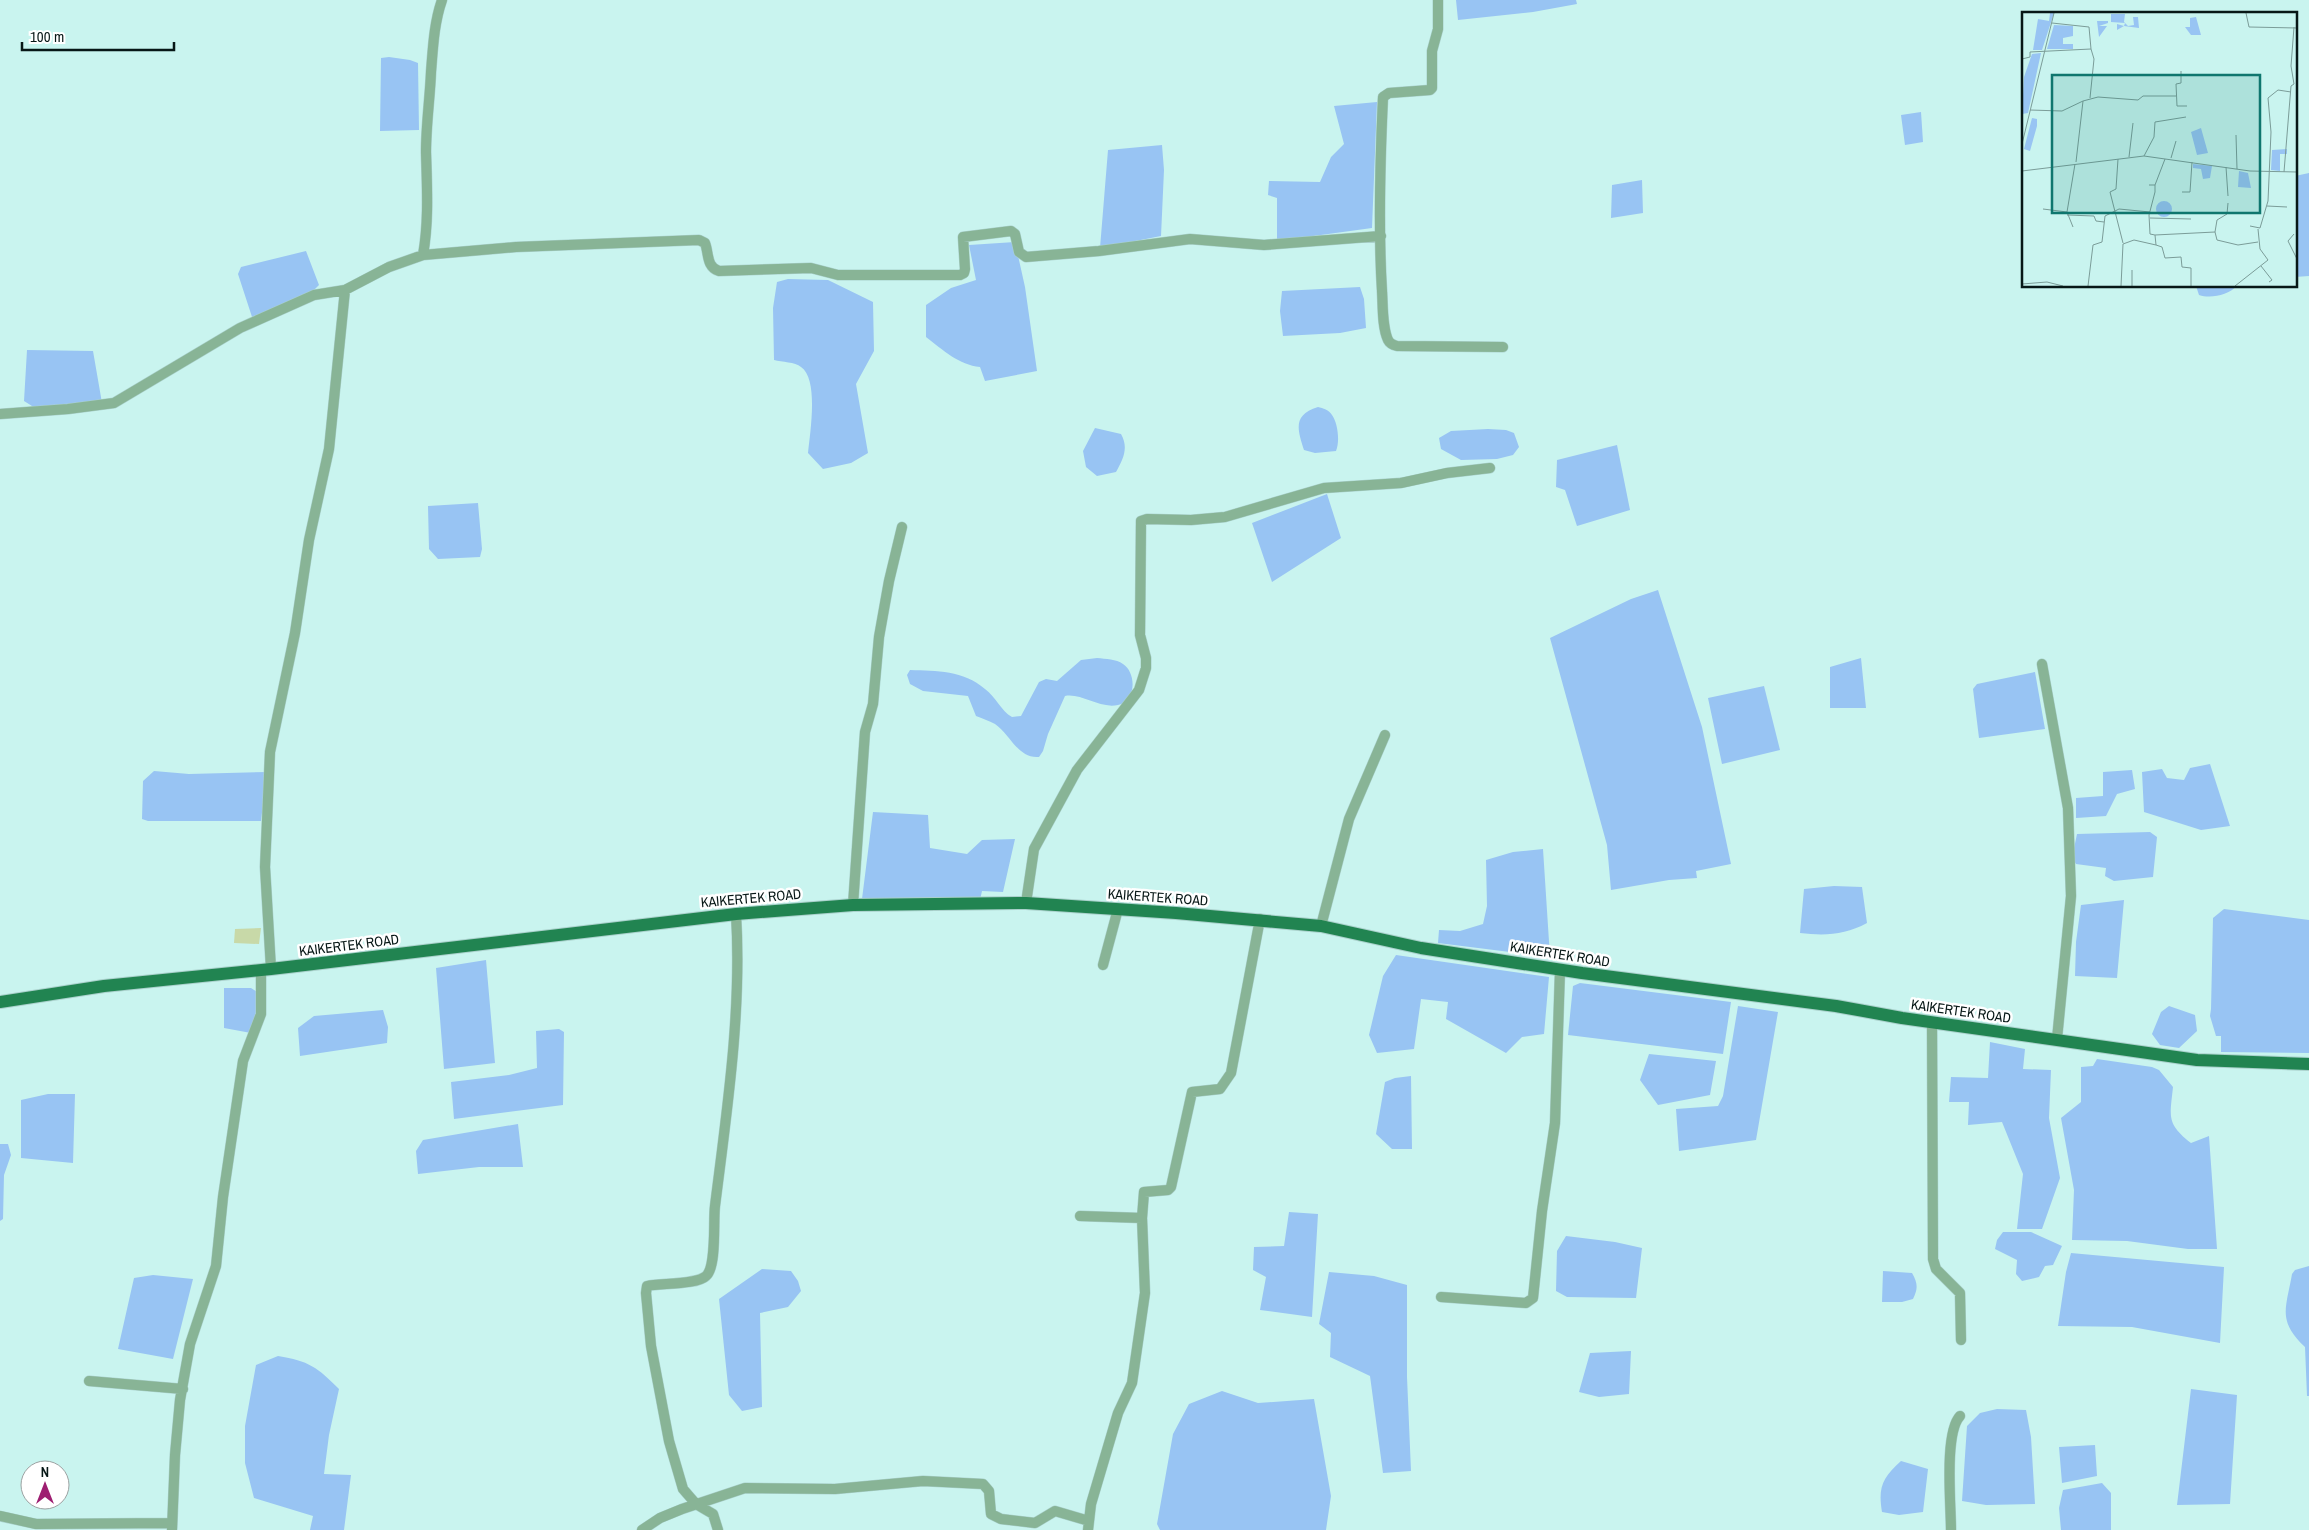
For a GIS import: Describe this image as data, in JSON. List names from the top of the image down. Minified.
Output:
{"streets":{"main road":["KAIKERTEK ROAD"]},"scale_bar":"100 m","north":"top"}
